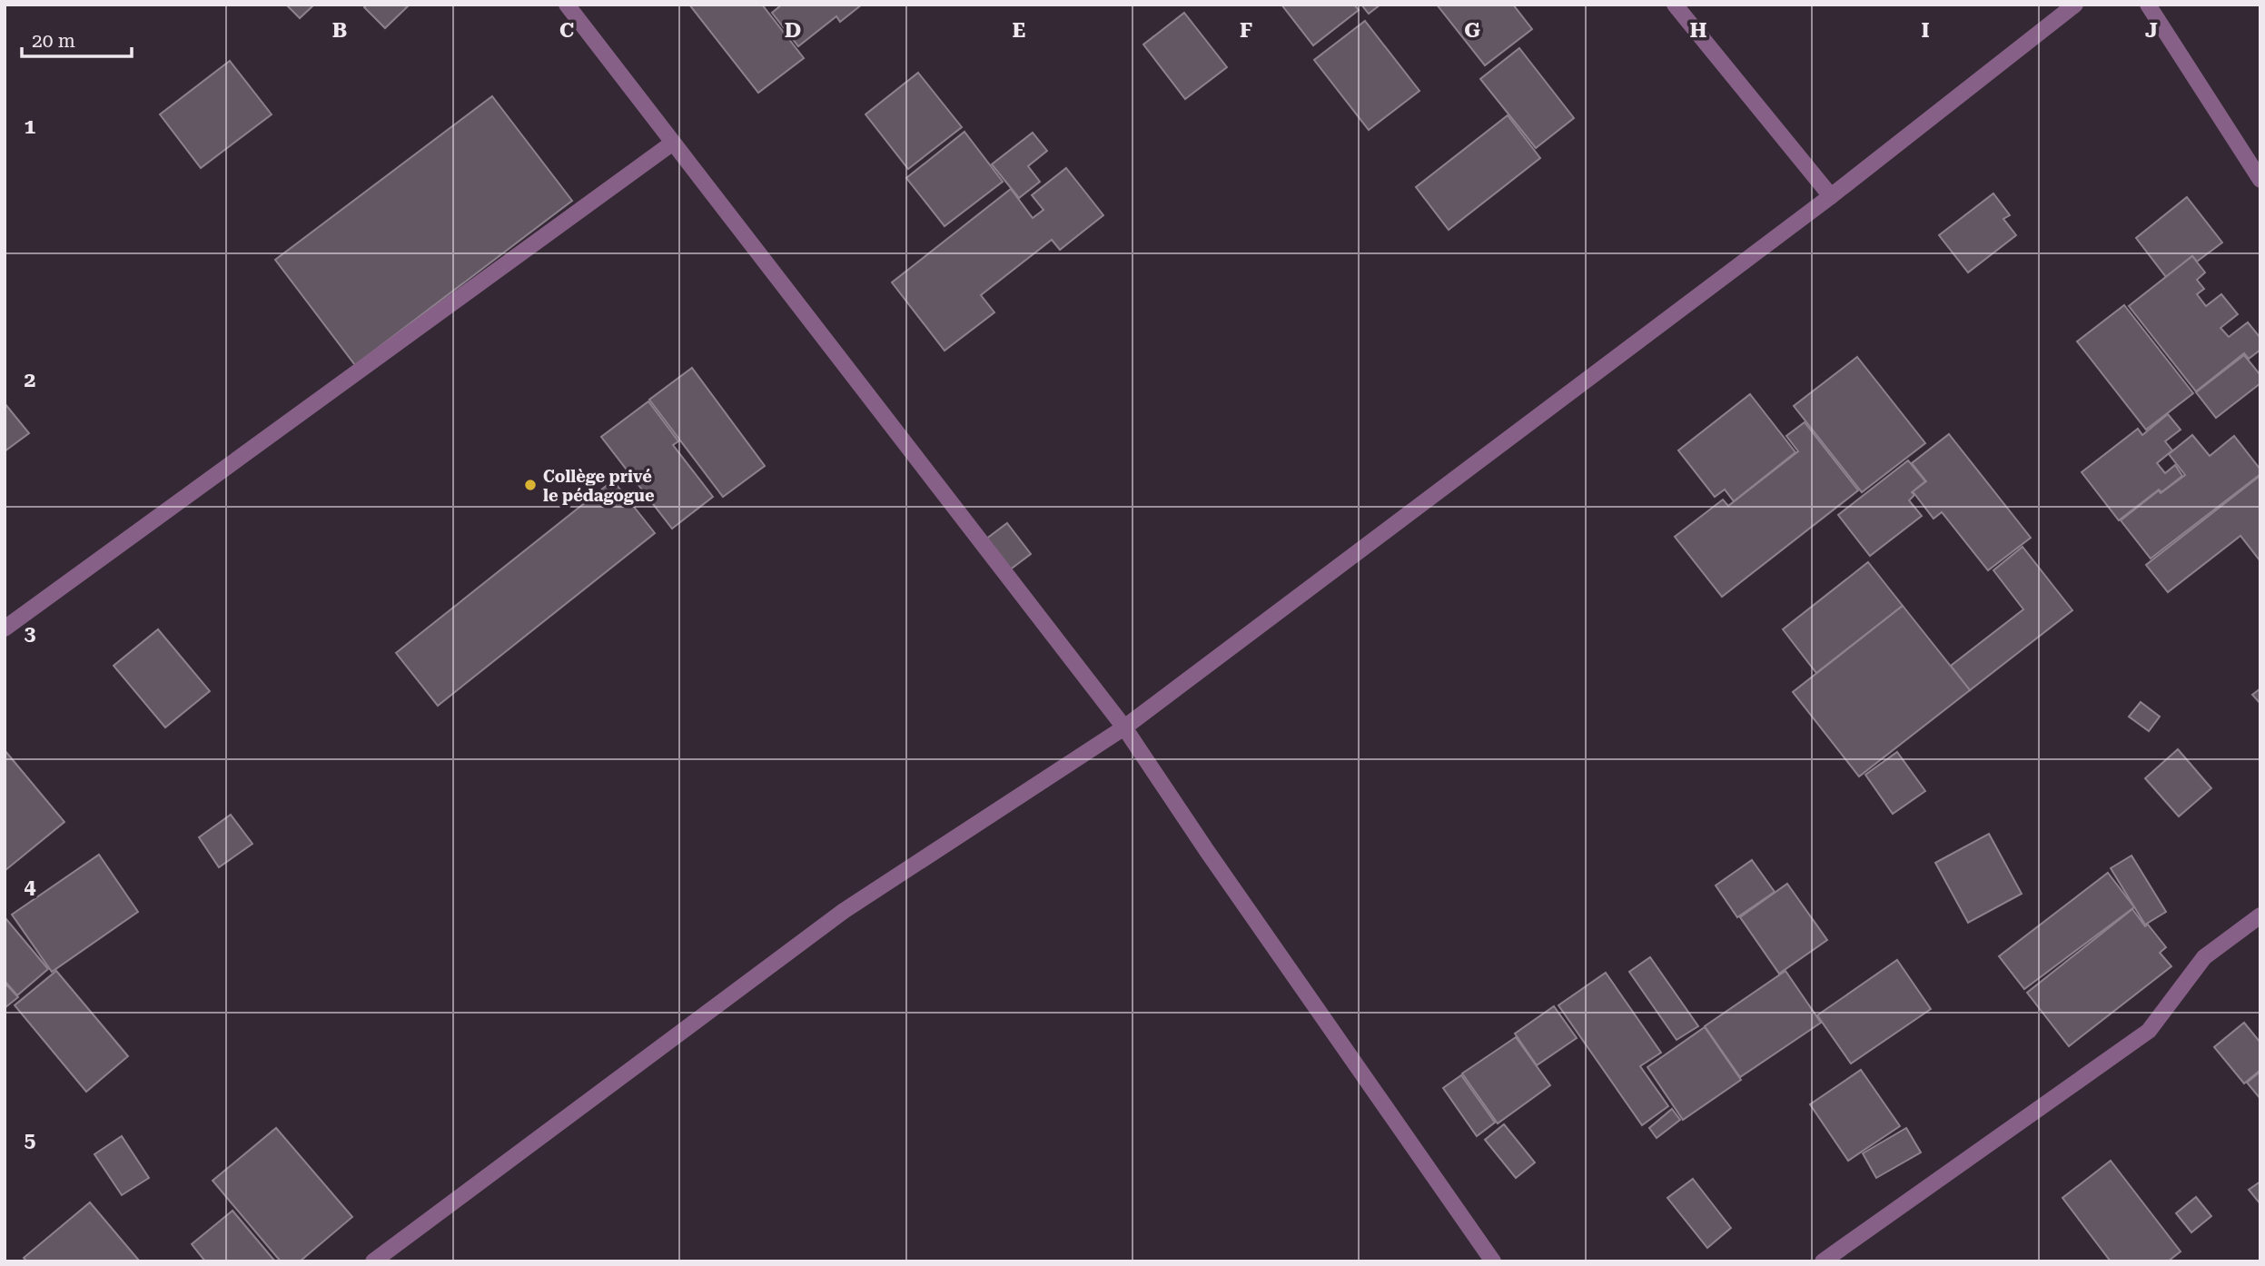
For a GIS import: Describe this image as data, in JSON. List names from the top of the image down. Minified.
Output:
{"places":["Collège privé le pédagogue"],"scale_bar":"20 m","grid":{"columns":["B","C","D","E","F","G","H","I","J"],"rows":["1","2","3","4","5"]}}
